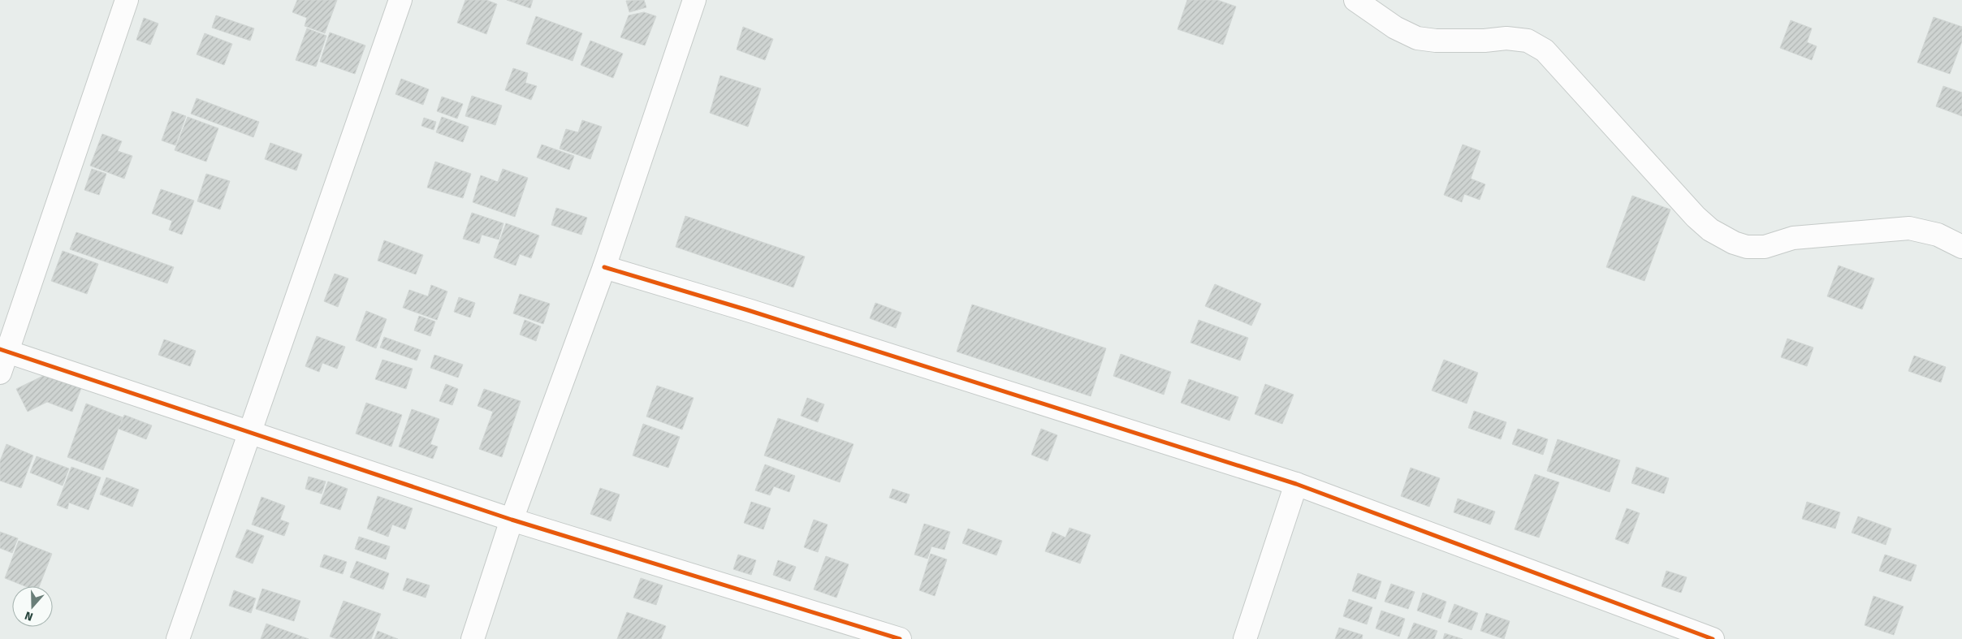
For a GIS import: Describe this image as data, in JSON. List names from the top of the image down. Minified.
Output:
{"north":"bottom"}
